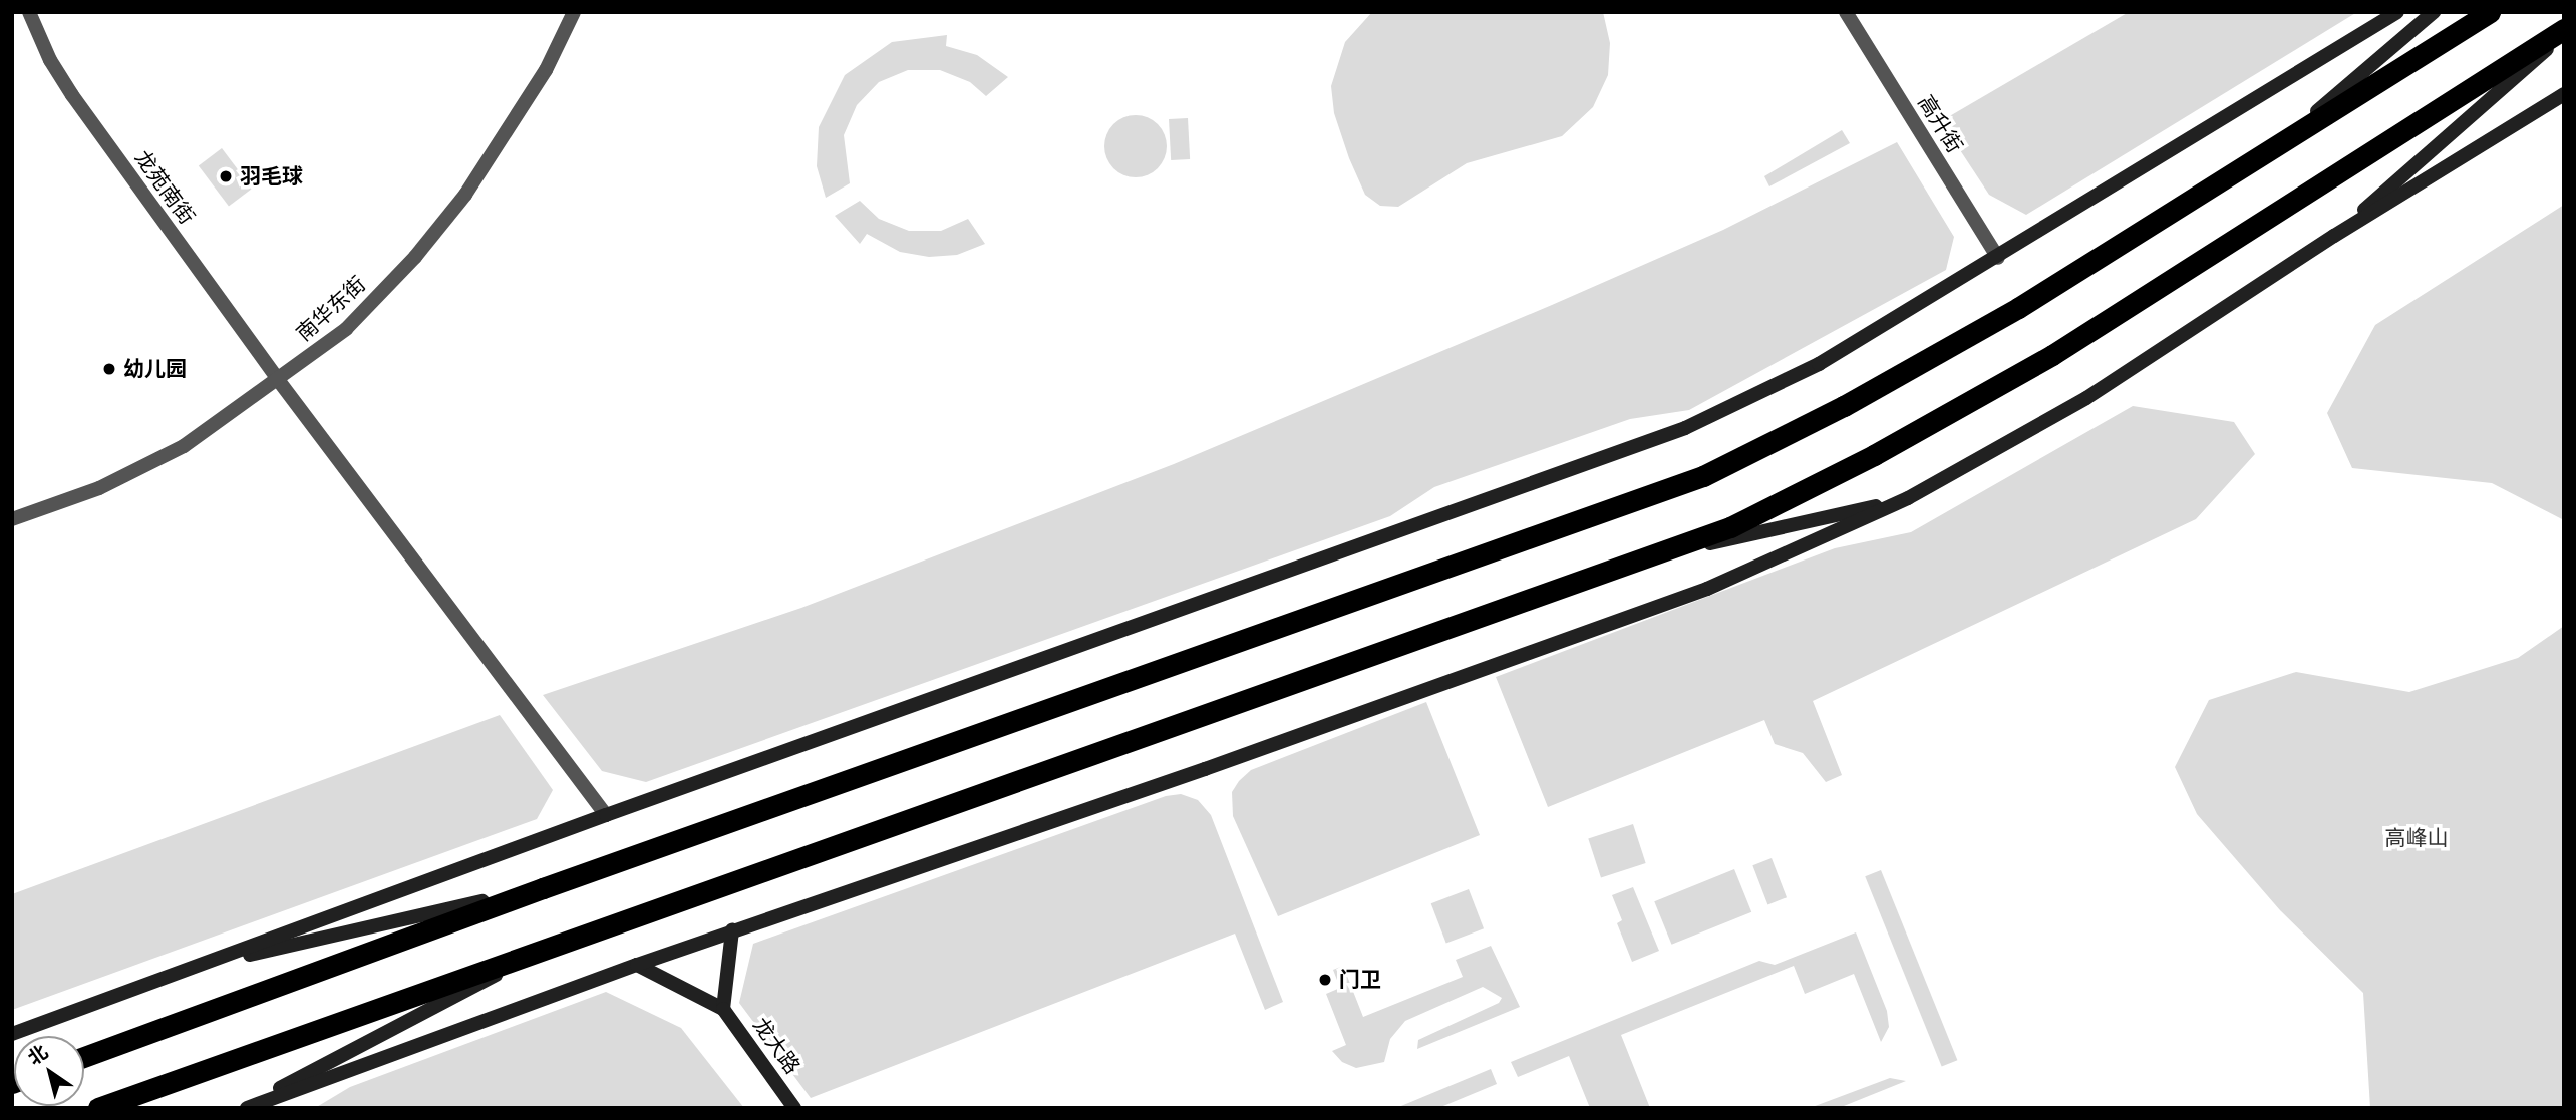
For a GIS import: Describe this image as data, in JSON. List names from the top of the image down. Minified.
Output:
{"streets":{"street":["高升街","龙苑南街","南华东街","龙大路"]},"crossings":[["龙苑南街","南华东街"]],"parks":["高峰山"],"places":["羽毛球","幼儿园","门卫"],"north":"top left"}
